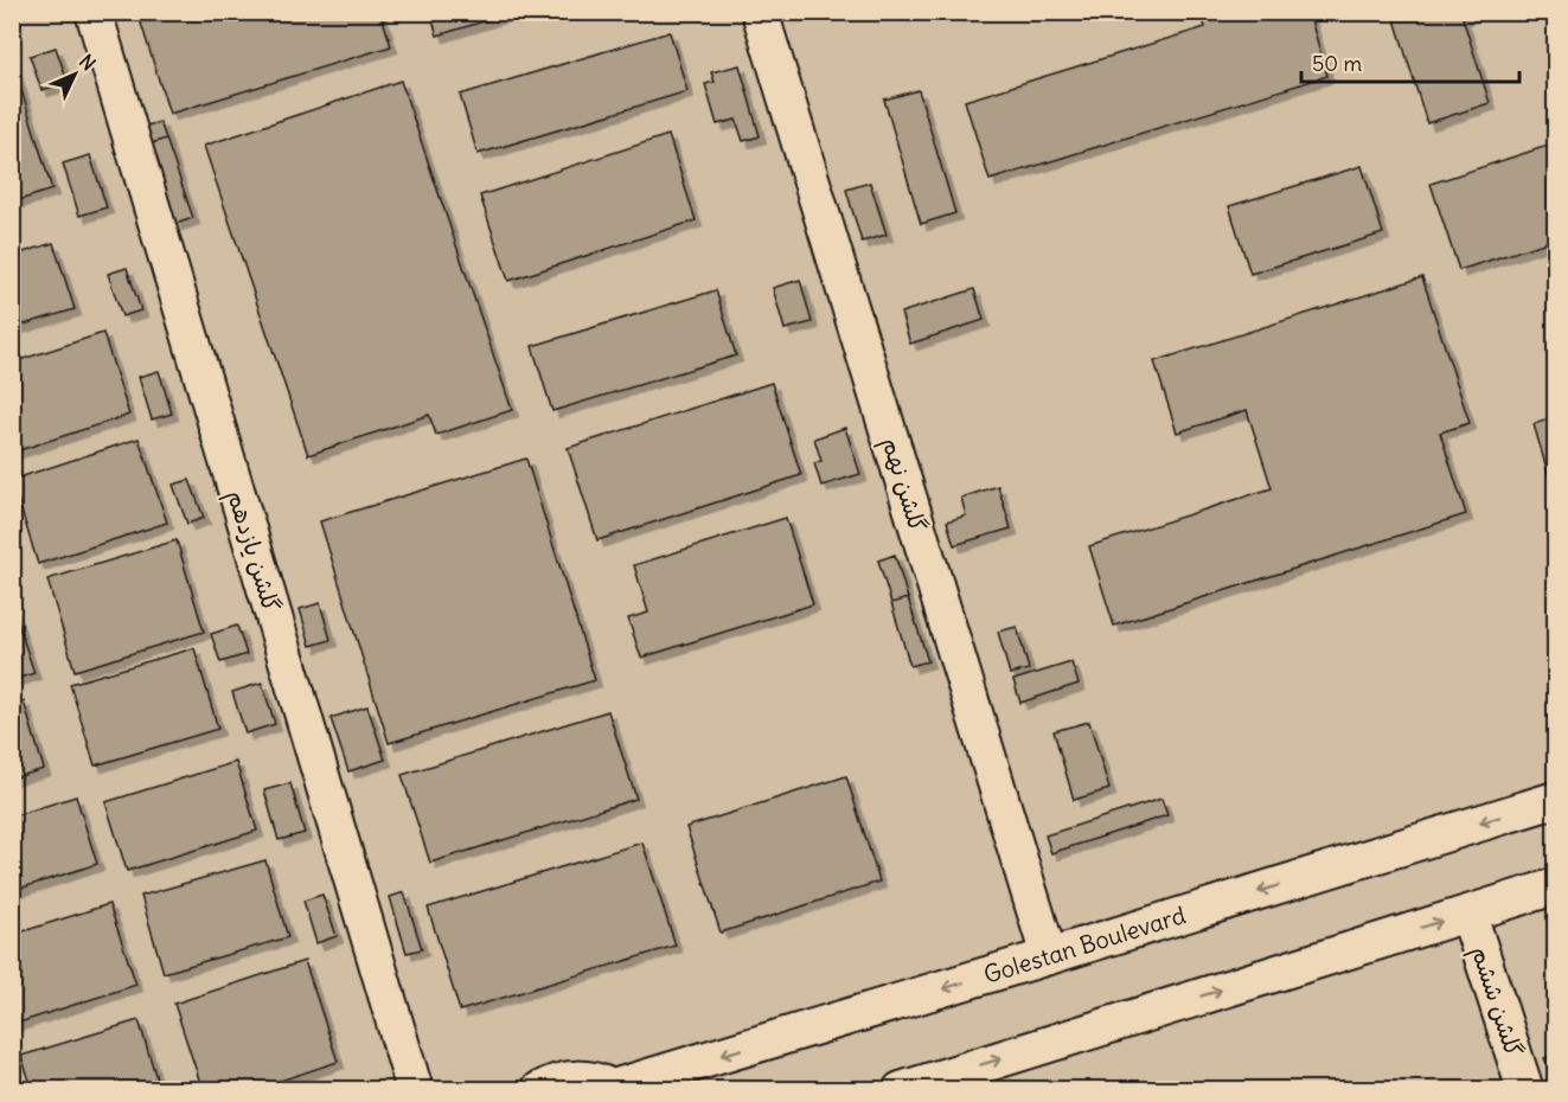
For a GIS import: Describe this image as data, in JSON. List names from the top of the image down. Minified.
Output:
{"streets":{"street":["گلشن نهم","گلشن یازدهم","Golestan Boulevard","گلشن ششم"]},"crossings":[["گلشن نهم","Golestan Boulevard"]],"scale_bar":"50 m","north":"top right"}
